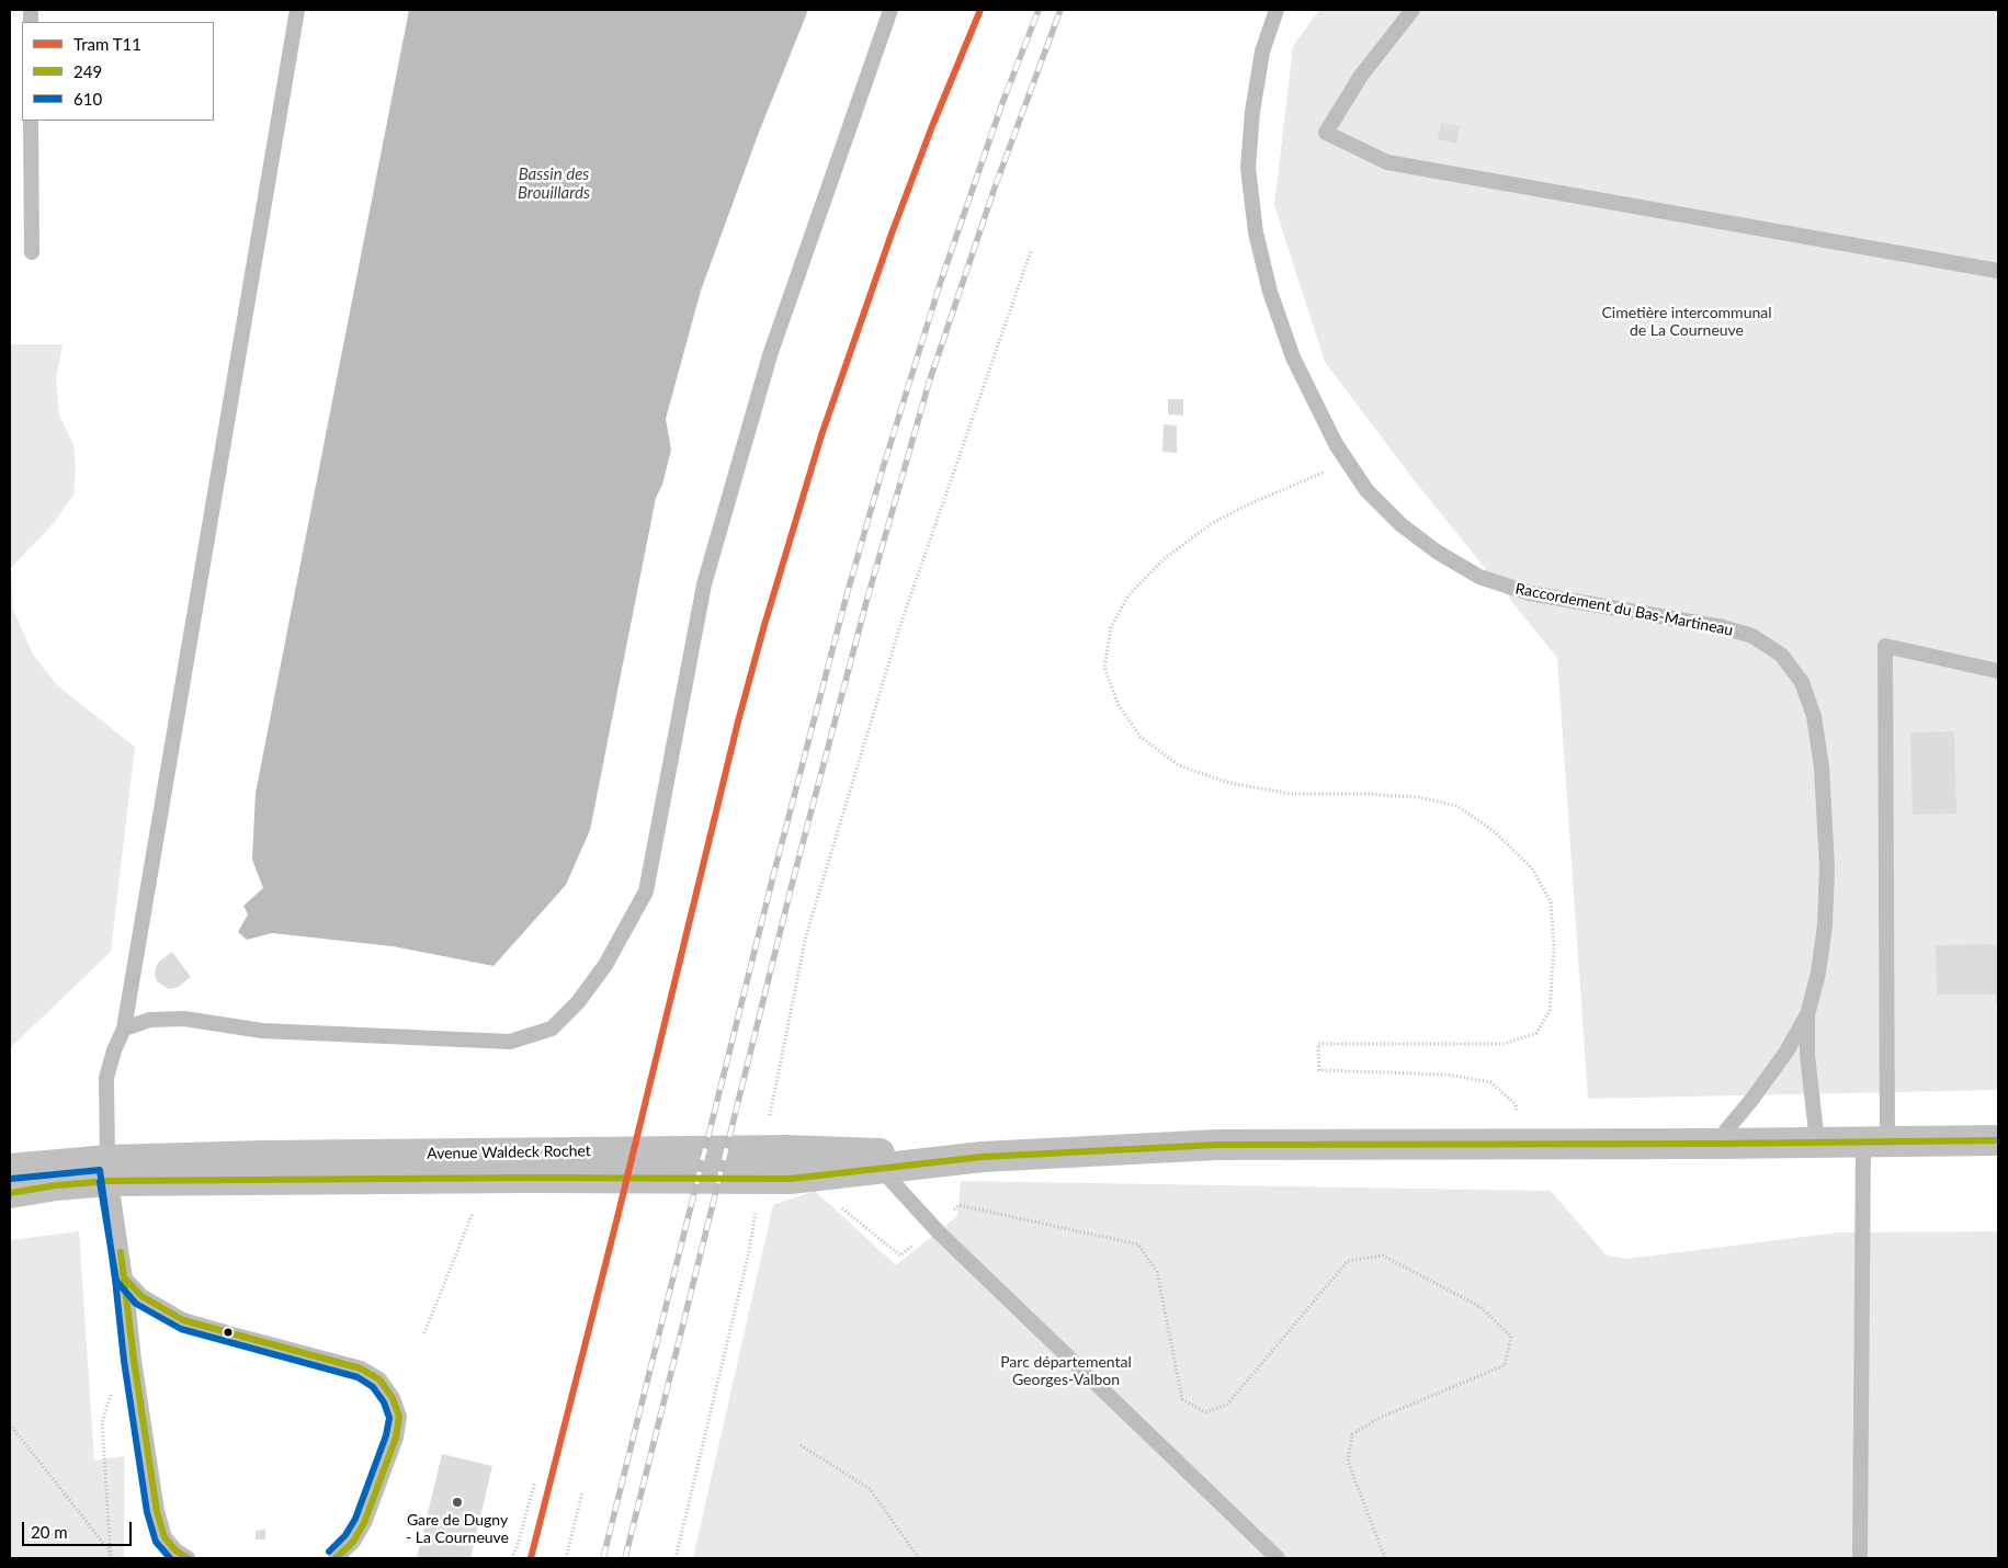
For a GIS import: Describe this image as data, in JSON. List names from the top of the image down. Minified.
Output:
{"streets":{"main road":["Avenue Waldeck Rochet"],"lane":["Raccordement du Bas-Martineau"]},"crossings":[["Raccordement du Bas-Martineau","Avenue Waldeck Rochet"]],"water":["Bassin des Brouillards"],"parks":["Cimetière intercommunal de La Courneuve","Parc départemental Georges-Valbon"],"places":["Gare de Dugny - La Courneuve"],"lines":["tram line T11","transit line 249","transit line 610"],"legend":["Tram T11","249","610"],"scale_bar":"20 m"}
